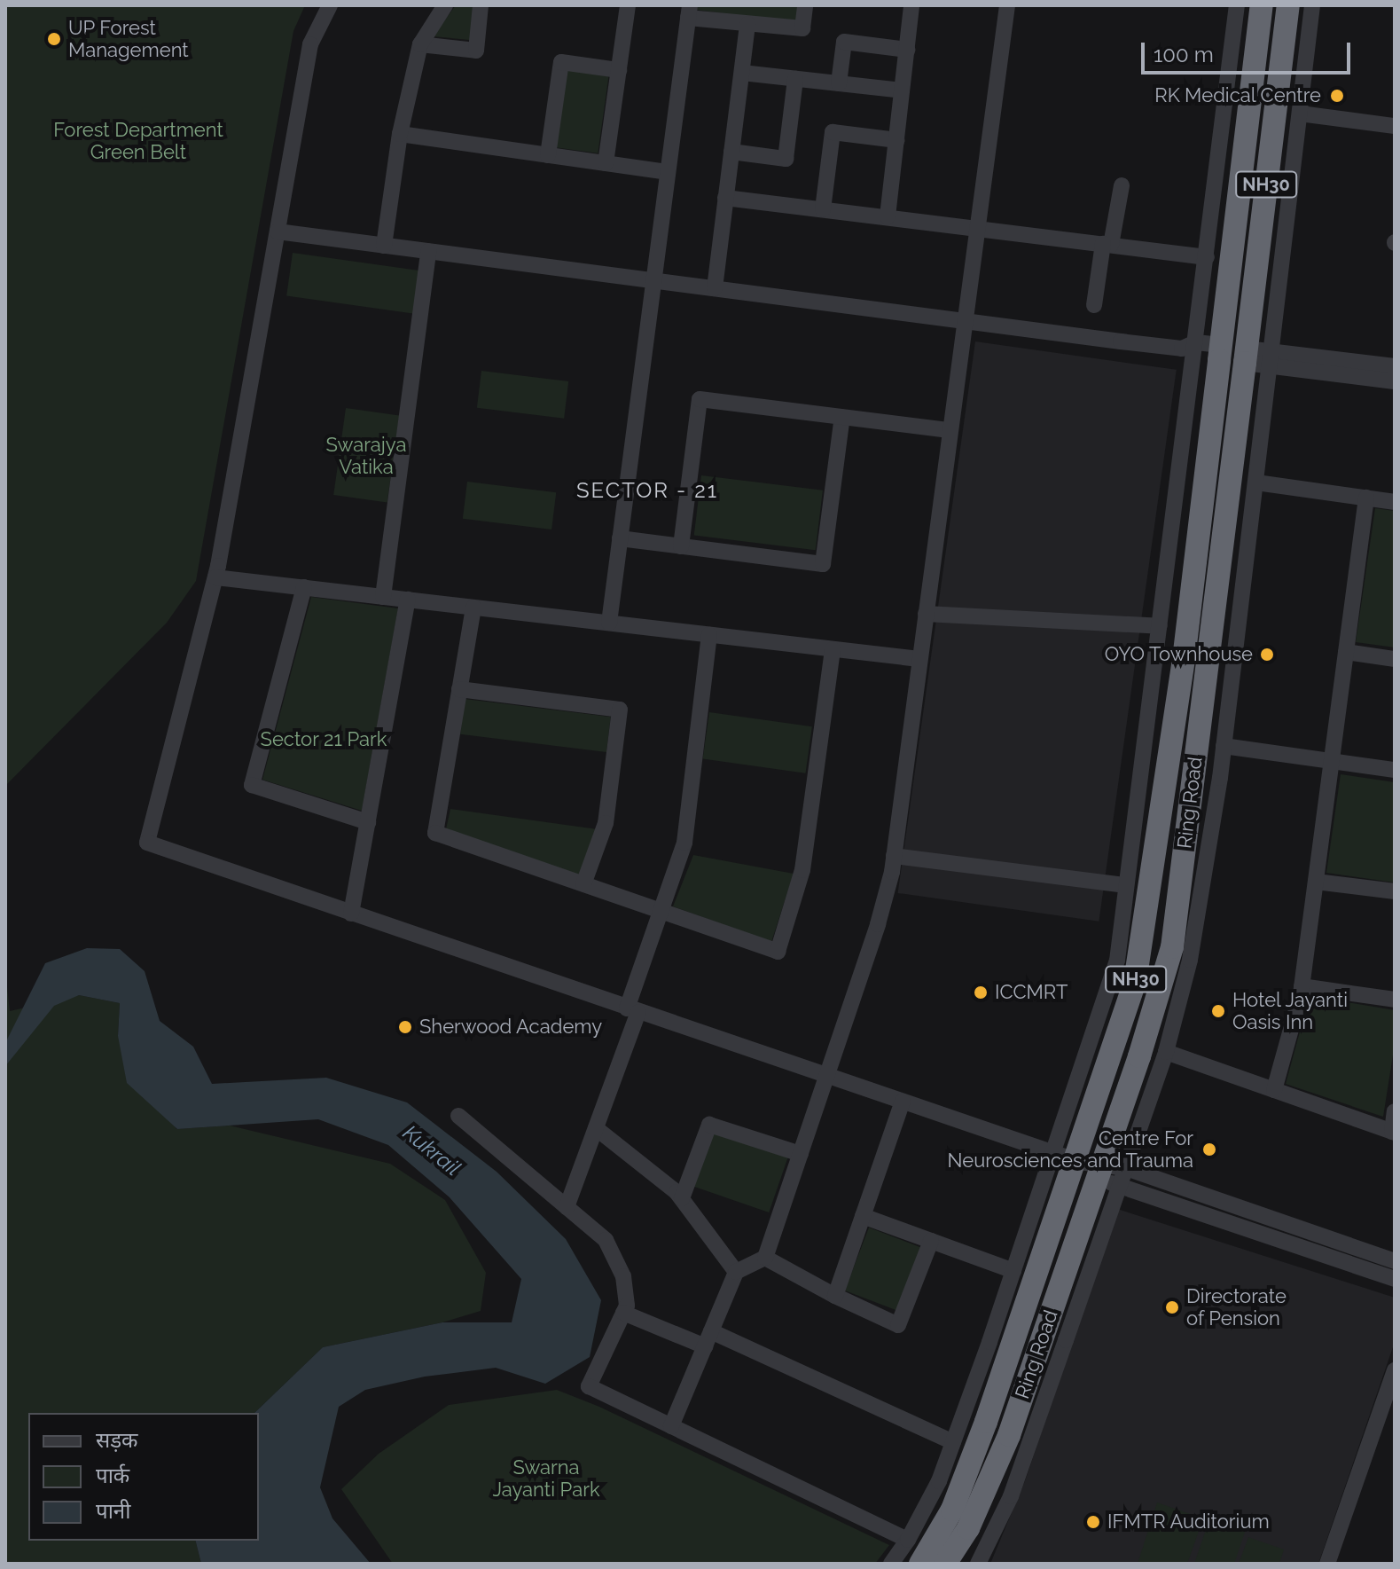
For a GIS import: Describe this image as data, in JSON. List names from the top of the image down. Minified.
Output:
{"streets":{"highway":["NH30","Ring Road"]},"districts":["SECTOR - 21"],"water":["Kukrail"],"parks":["Forest Department Green Belt","Swarajya Vatika","Sector 21 Park","Swarna Jayanti Park"],"places":["UP Forest Management","RK Medical Centre","OYO Townhouse","ICCMRT","Hotel Jayanti Oasis Inn","Sherwood Academy","Centre For Neurosciences and Trauma","Directorate of Pension","IFMTR Auditorium"],"legend":["सड़क","पार्क","पानी"],"scale_bar":"100 m"}
